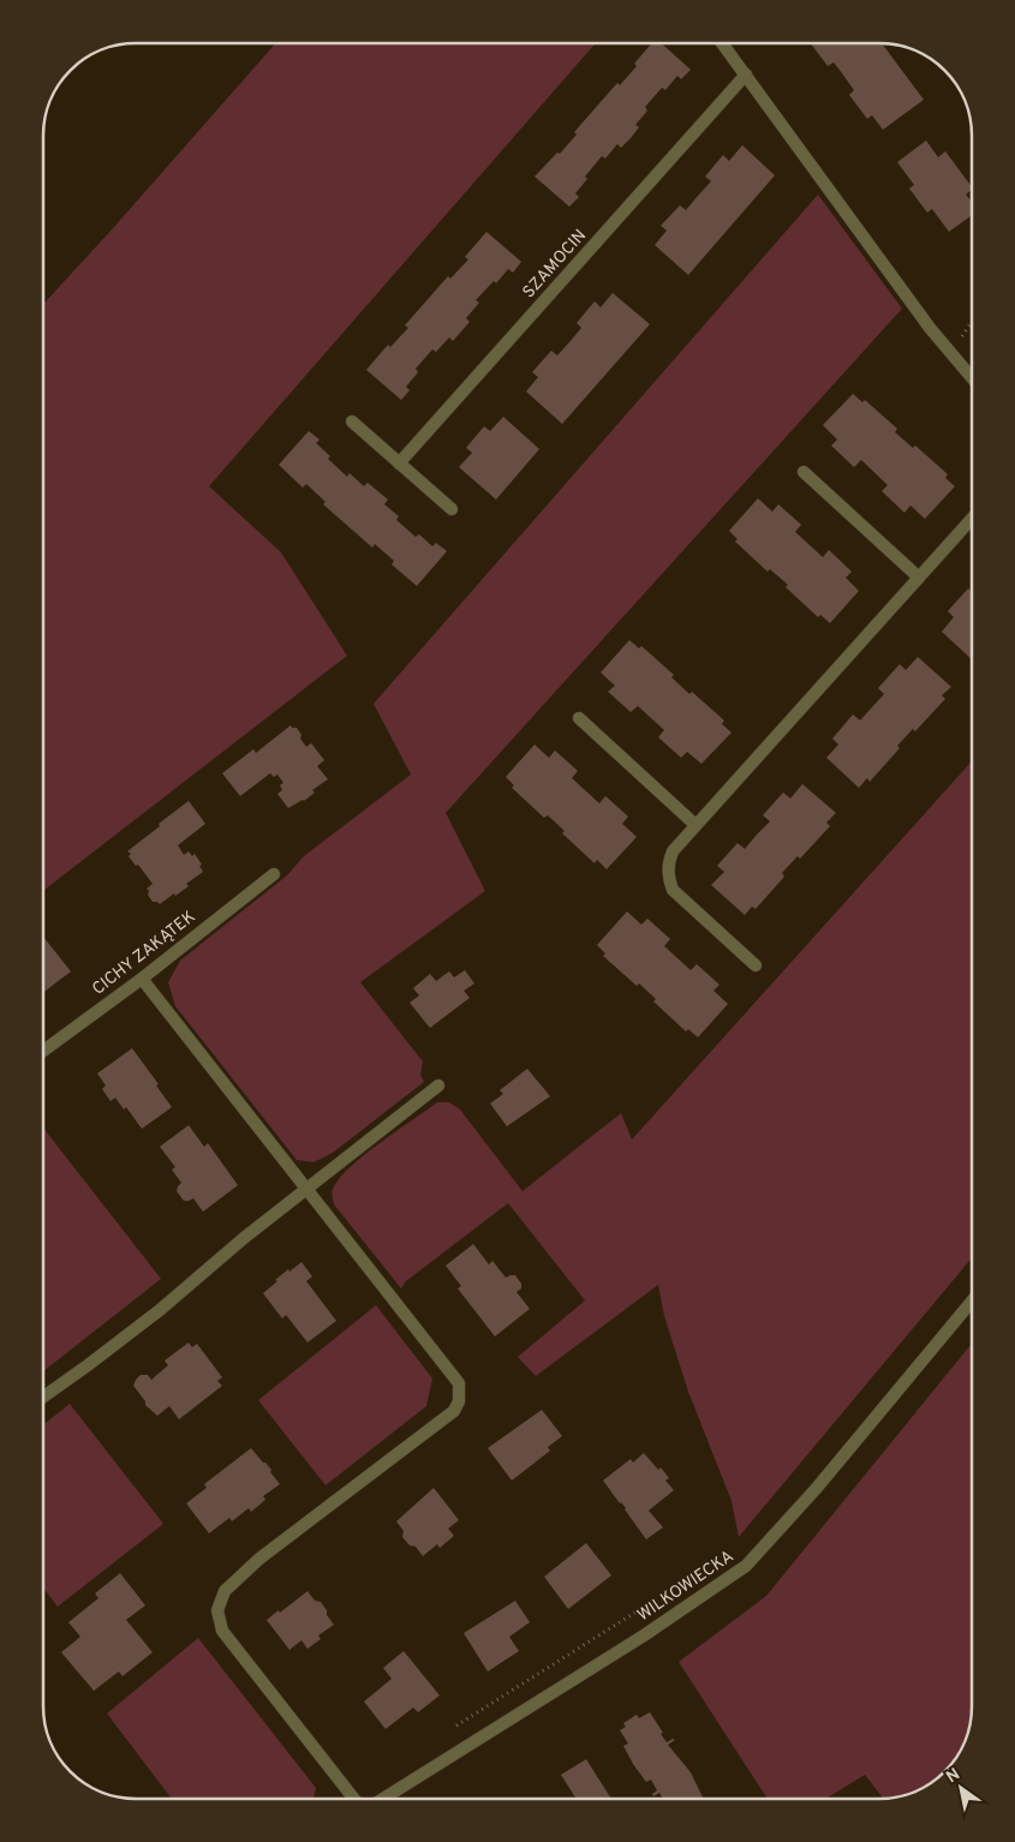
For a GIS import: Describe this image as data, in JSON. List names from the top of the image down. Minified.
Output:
{"streets":{"street":["SZAMOCIN","CICHY ZAKĄTEK","WILKOWIECKA"]},"north":"top left"}
